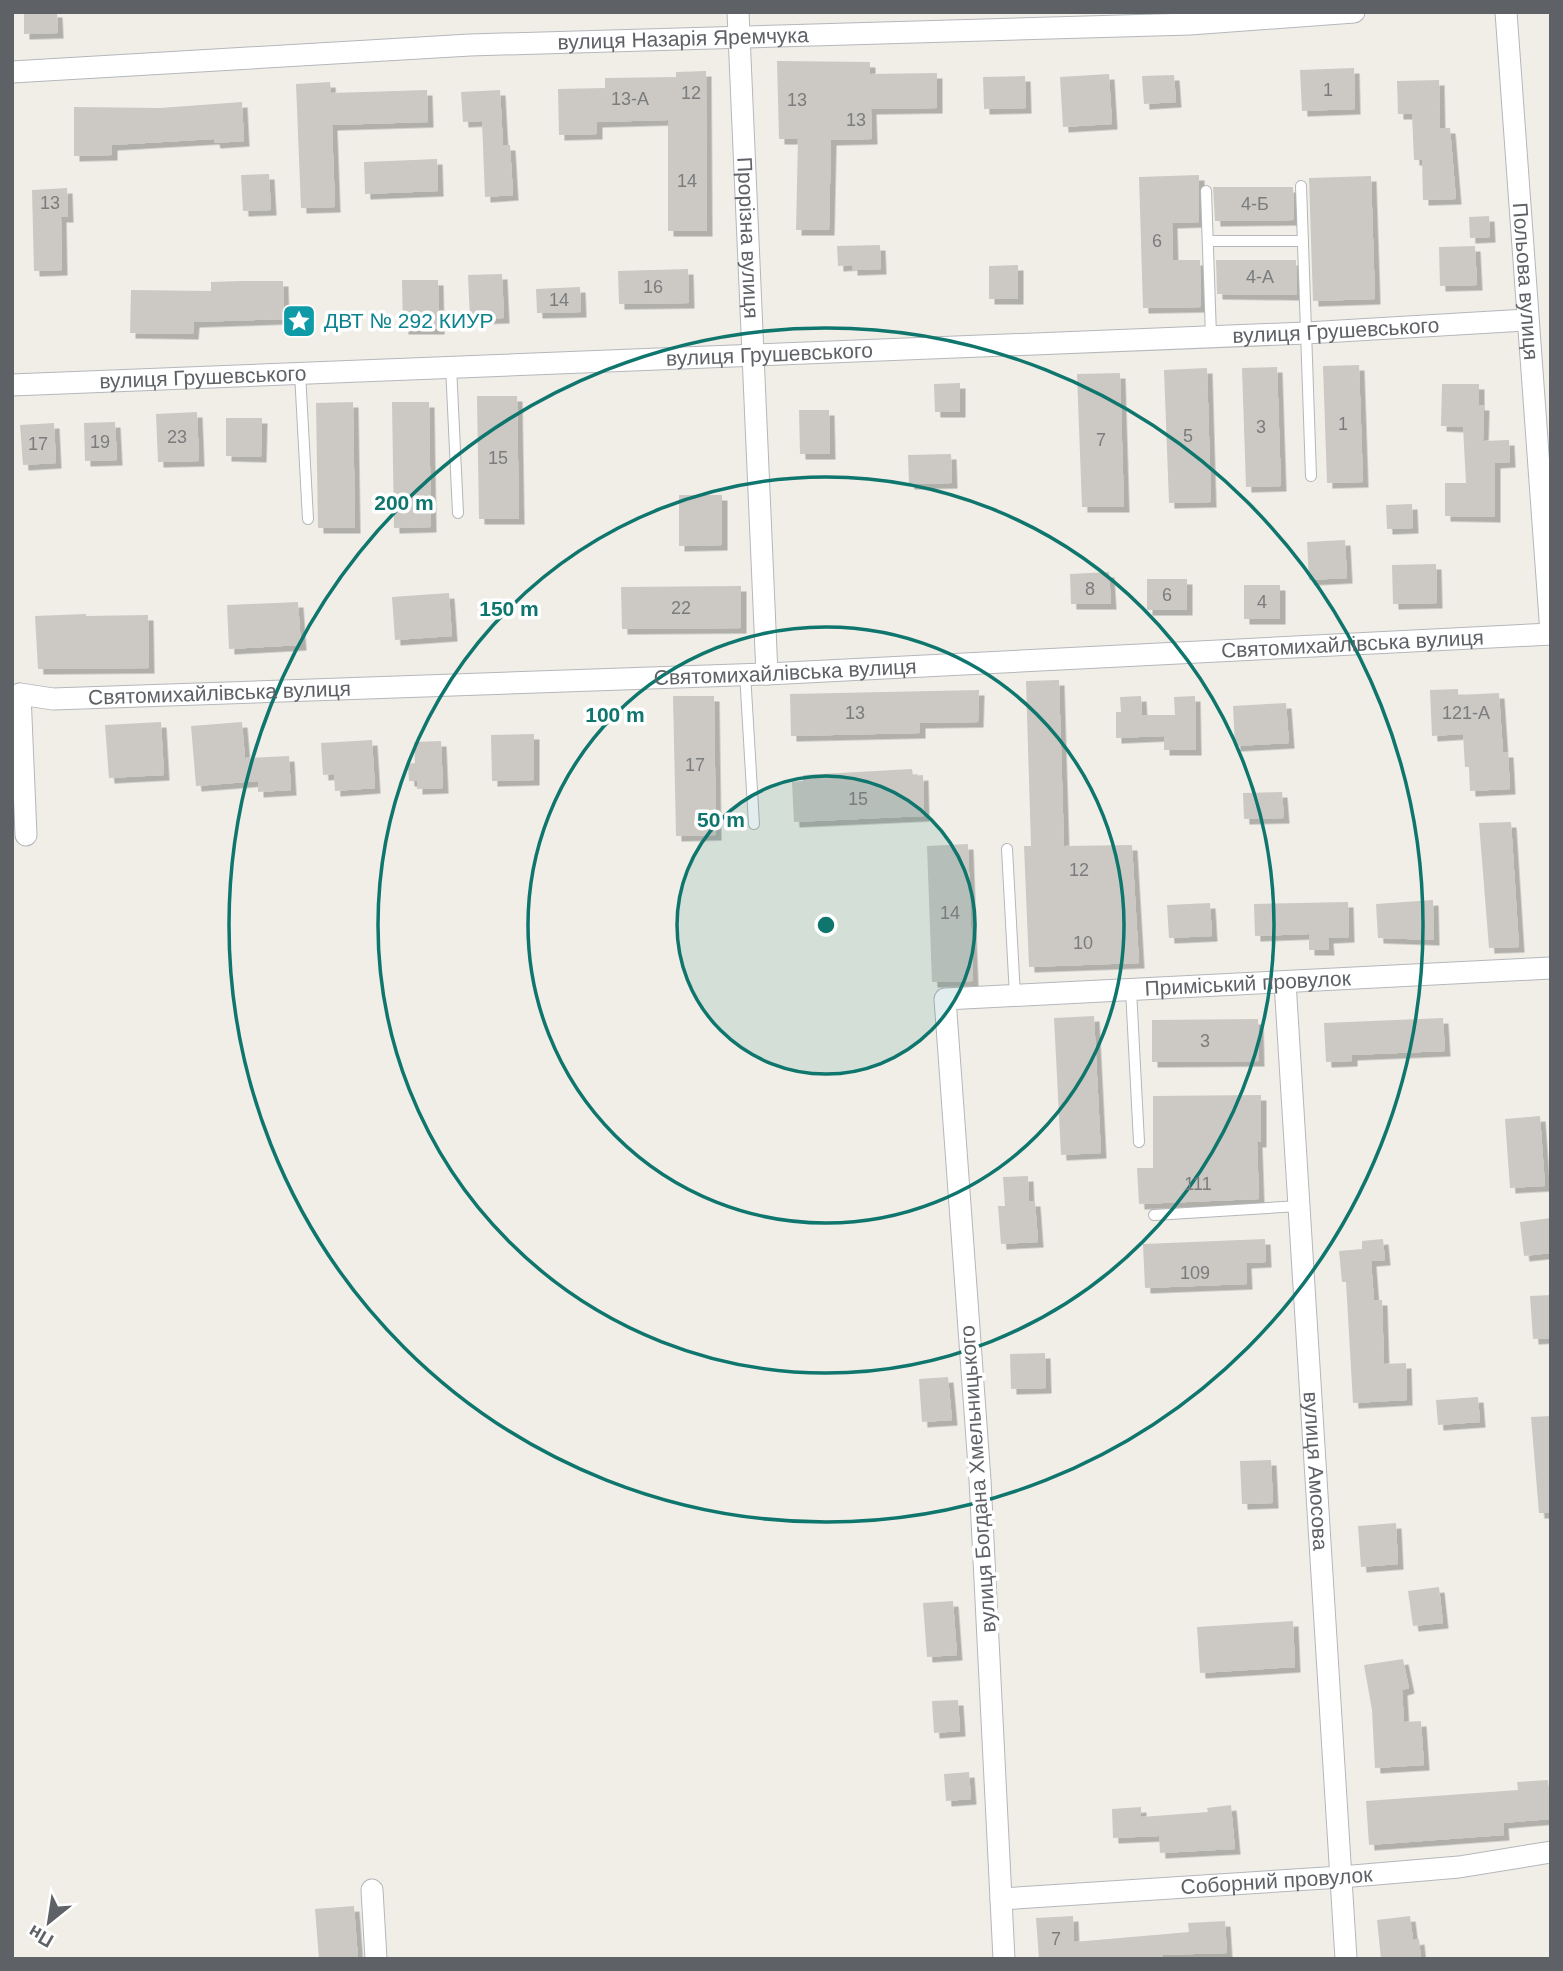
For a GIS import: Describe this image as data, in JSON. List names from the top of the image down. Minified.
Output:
{"streets":{"street":["вулиця Назарія Яремчука","Прорізна вулиця","Польова вулиця","вулиця Грушевського","Святомихайлівська вулиця","Приміський провулок","вулиця Амосова","вулиця Богдана Хмельницького","Соборний провулок"]},"crossings":[["вулиця Назарія Яремчука","Прорізна вулиця"],["Прорізна вулиця","вулиця Грушевського"],["Прорізна вулиця","Святомихайлівська вулиця"],["Польова вулиця","вулиця Грушевського"],["Польова вулиця","Святомихайлівська вулиця"],["Приміський провулок","вулиця Амосова"],["Приміський провулок","вулиця Богдана Хмельницького"],["вулиця Амосова","Соборний провулок"],["вулиця Богдана Хмельницького","Соборний провулок"]],"places":{"place":["ДВТ № 292 КИУР"]},"house_numbers":["1","12","13-А","13","13","14","13","4-Б","6","4-А","16","14","1","3","5","23","7","19","17","15","8","6","4","22","13","121-А","17","15","12","14","10","3","111","109","7"],"north":"bottom left","rings":["200 m","150 m","100 m","50 m"]}
